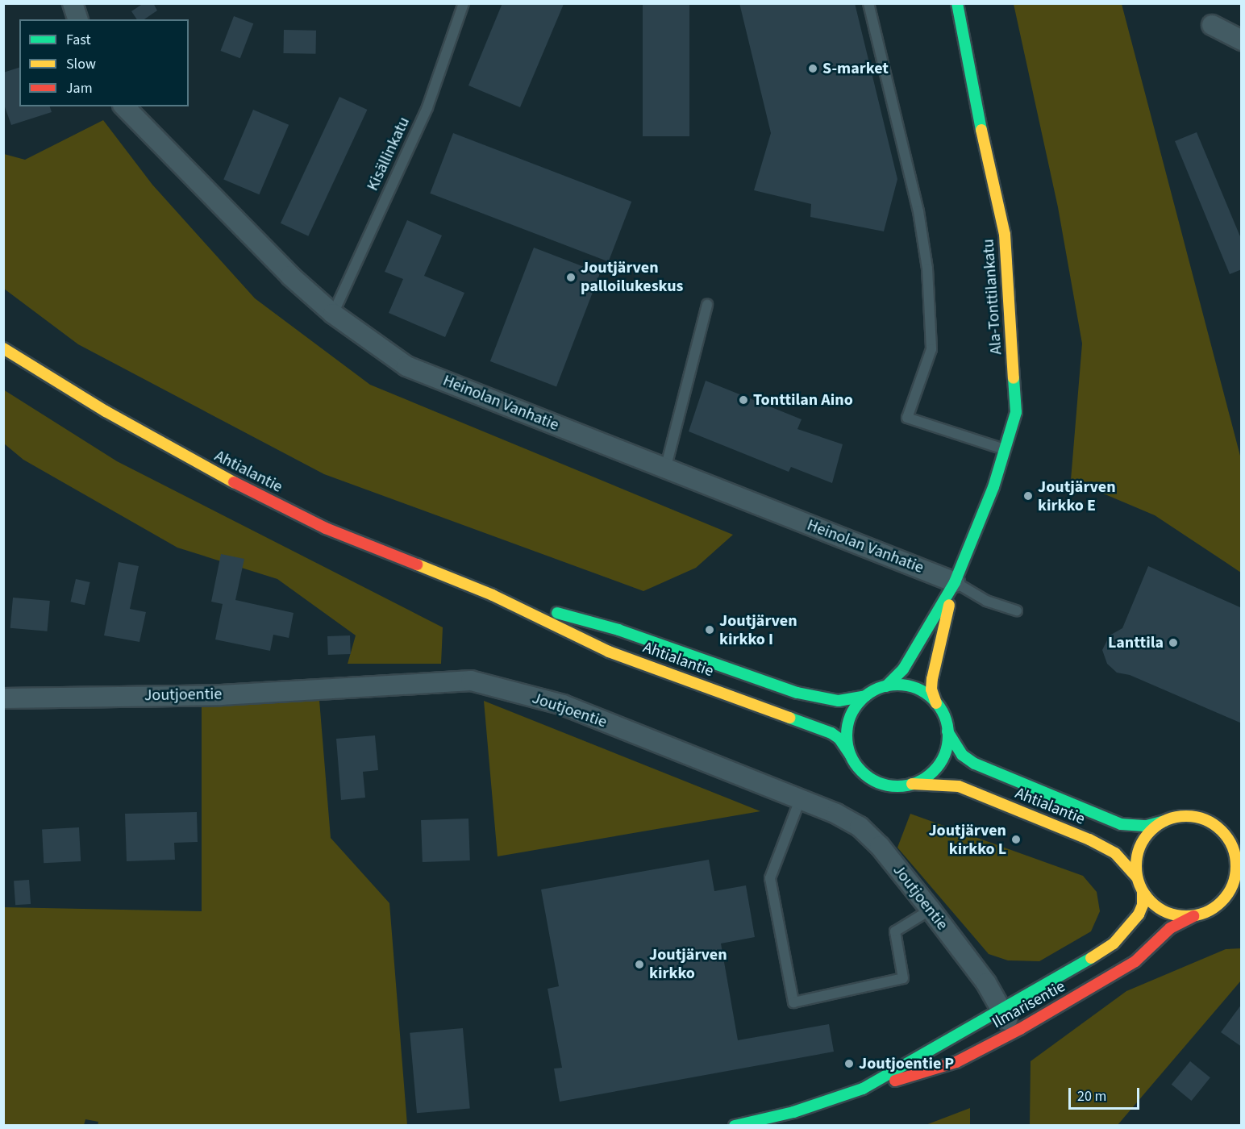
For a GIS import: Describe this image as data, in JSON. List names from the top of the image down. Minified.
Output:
{"streets":{"main road":["Ala-Tonttilankatu","Ahtialantie","Ilmarisentie"],"street":["Heinolan Vanhatie","Joutjoentie"],"lane":["Kisällinkatu"]},"crossings":[["Kisällinkatu","Heinolan Vanhatie"],["Ala-Tonttilankatu","Heinolan Vanhatie"],["Ala-Tonttilankatu","Ahtialantie"],["Ahtialantie","Ilmarisentie"],["Joutjoentie","Ilmarisentie"]],"places":["S-market","Joutjärven palloilukeskus","Tonttilan Aino","Joutjärven kirkko E","Joutjärven kirkko I","Lanttila","Joutjärven kirkko L","Joutjärven kirkko","Joutjoentie P"],"legend":["Fast","Slow","Jam"],"scale_bar":"20 m"}
